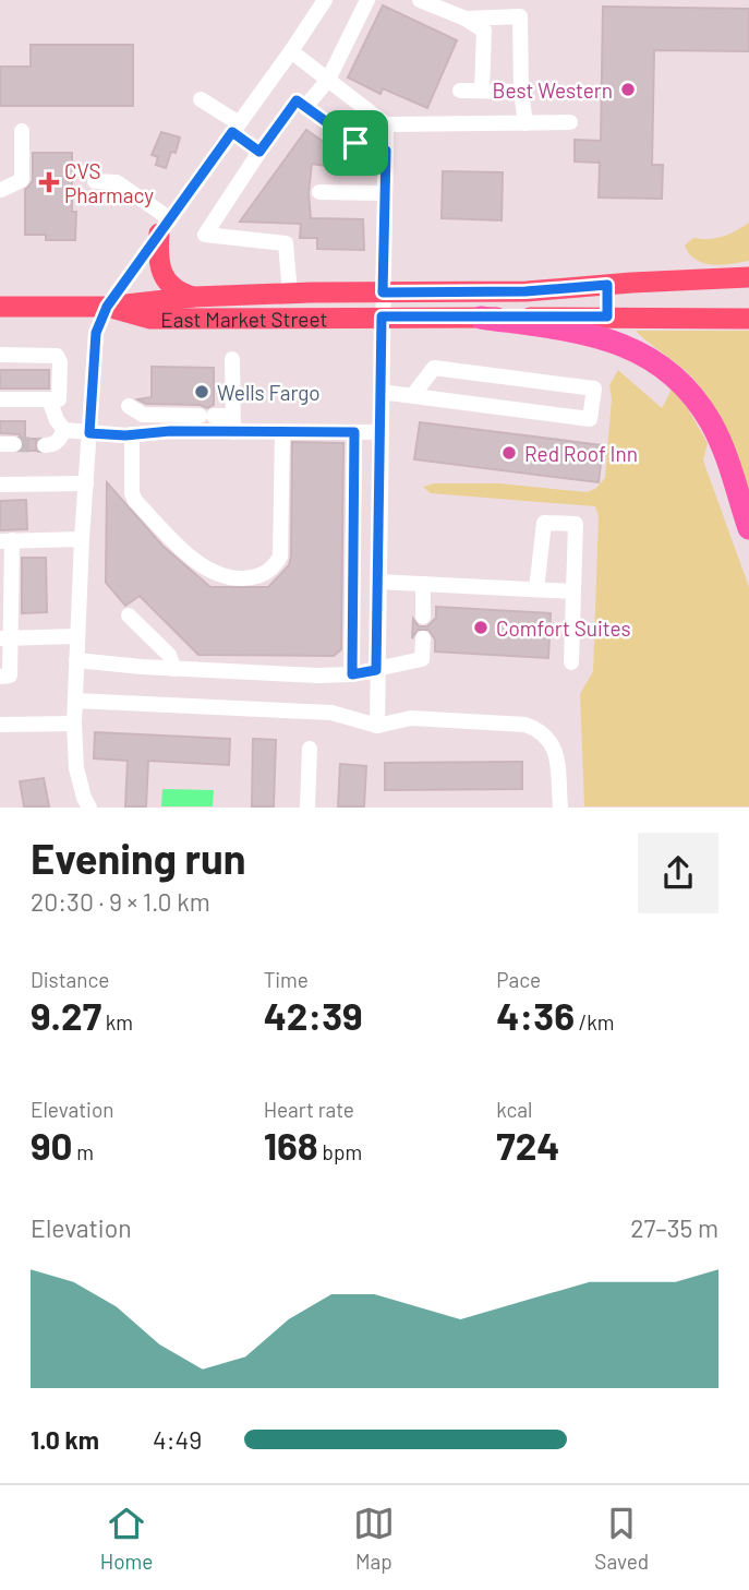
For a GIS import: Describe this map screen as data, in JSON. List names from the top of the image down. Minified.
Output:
{"streets":{"main road":["East Market Street"]},"places":{"other":["Best Western","Wells Fargo","Red Roof Inn","Comfort Suites"],"health":["CVS Pharmacy"]},"page":{"heading":["Evening run","20:30 · 9 × 1.0 km"],"stats":[["Distance","9.27 km"],["Time","42:39"],["Pace","4:36 /km"],["Elevation","90 m"],["Heart rate","168 bpm"],["kcal","724"]],"chart":["Elevation","27–35 m"],"list":[{"name":"1.0 km","note":"4:49"}],"tabs":["Home","Map","Saved"]}}
